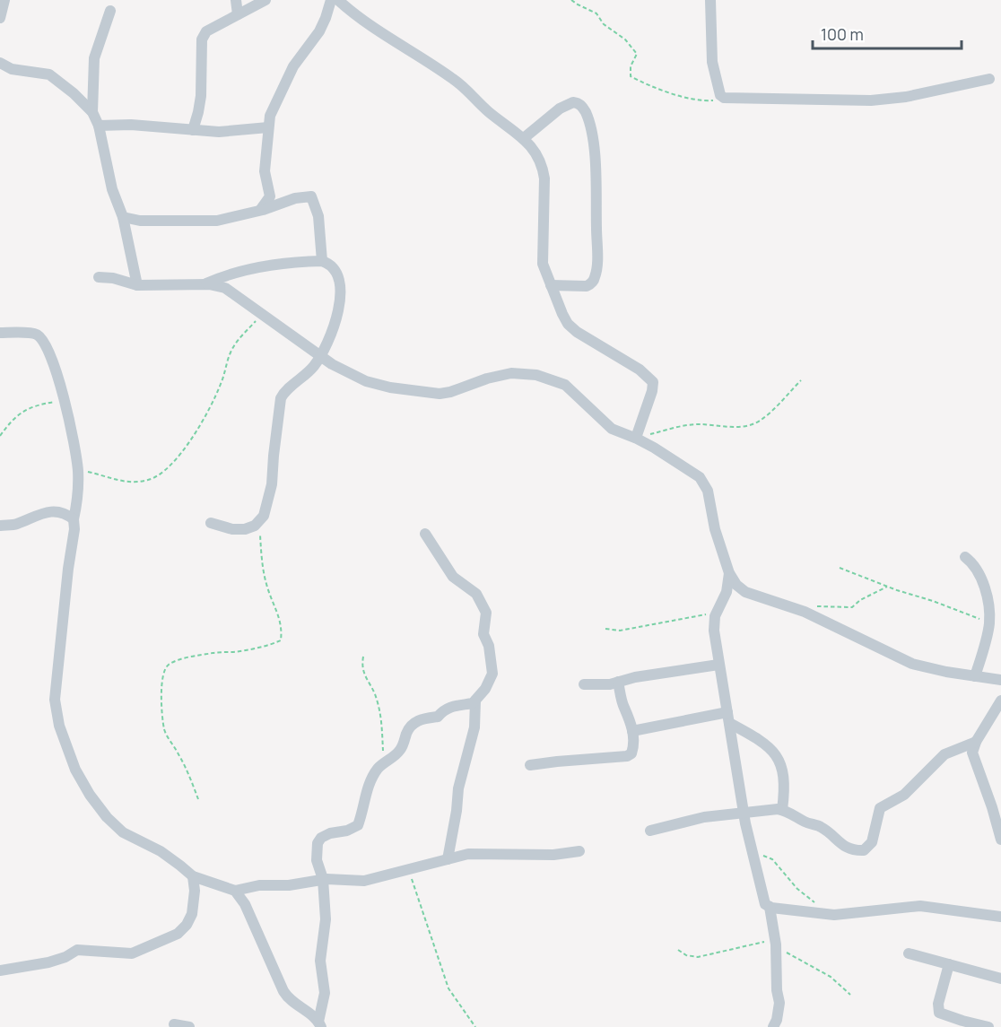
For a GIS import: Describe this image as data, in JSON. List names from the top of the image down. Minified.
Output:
{"scale_bar":"100 m"}
